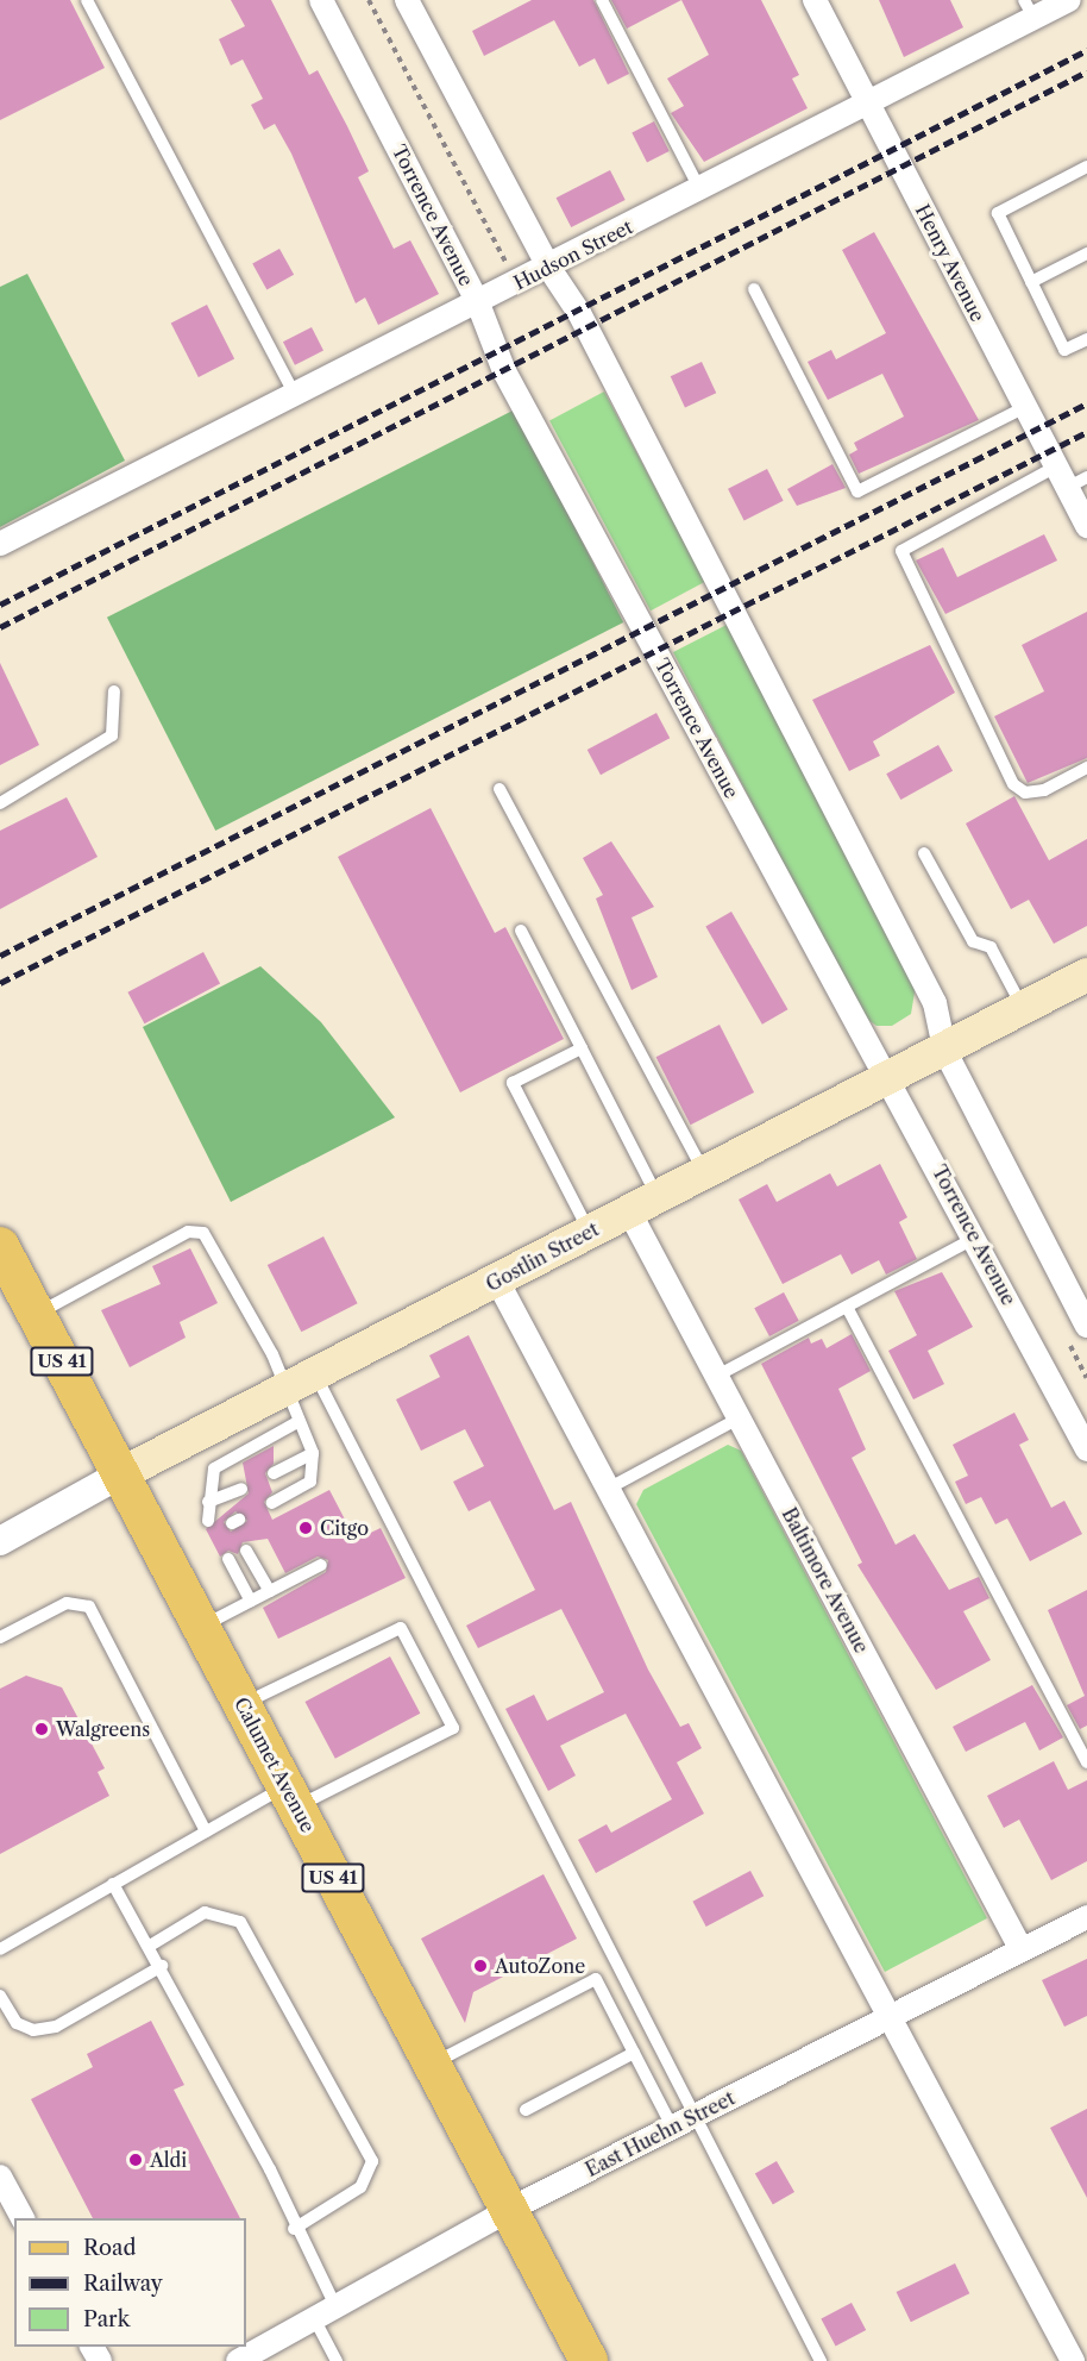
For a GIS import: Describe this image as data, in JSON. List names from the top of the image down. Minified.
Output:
{"streets":{"main road":["Gostlin Street","US 41","Calumet Avenue"],"street":["Torrence Avenue","Hudson Street","Henry Avenue","Baltimore Avenue","East Huehn Street"]},"crossings":[["Torrence Avenue","Hudson Street"],["Torrence Avenue","Gostlin Street"],["Hudson Street","Henry Avenue"],["Gostlin Street","Baltimore Avenue"],["Gostlin Street","Calumet Avenue"],["Baltimore Avenue","East Huehn Street"],["Calumet Avenue","East Huehn Street"]],"places":["Citgo","Walgreens","AutoZone","Aldi"],"legend":["Road","Railway","Park"]}
